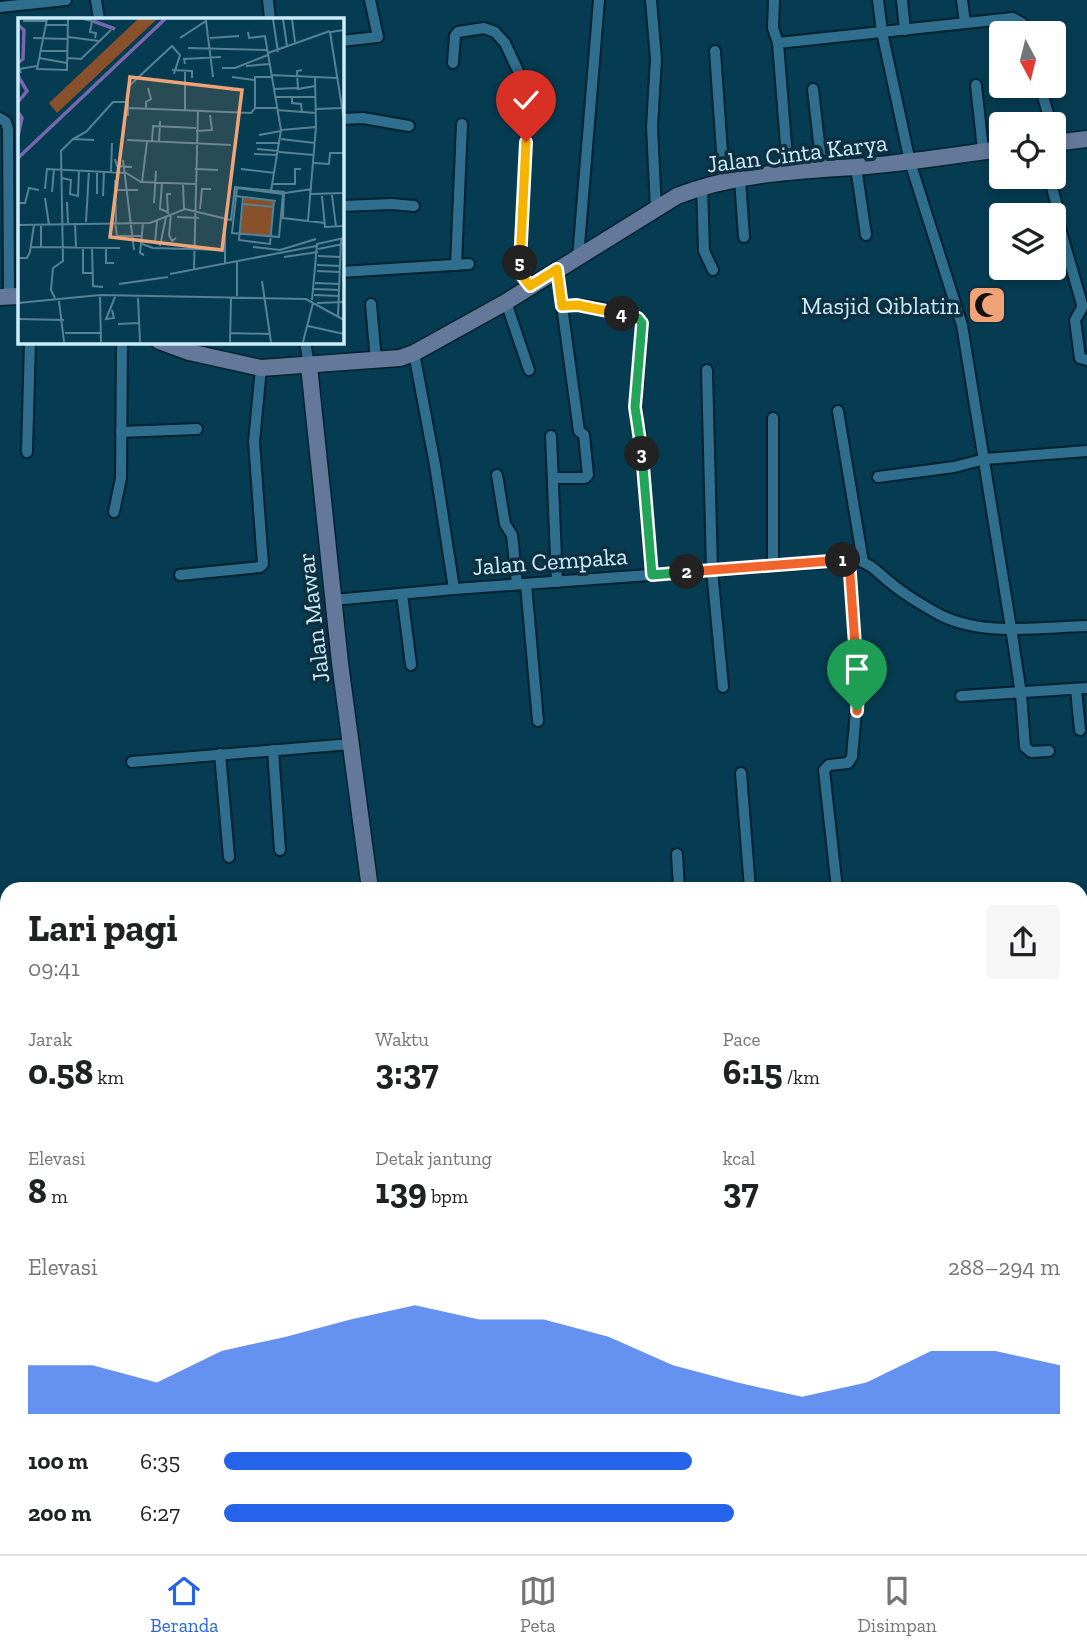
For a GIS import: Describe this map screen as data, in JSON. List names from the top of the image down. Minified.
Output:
{"streets":{"street":["Jalan Cinta Karya","Jalan Cempaka","Jalan Mawar"]},"crossings":[["Jalan Cinta Karya","Jalan Mawar"],["Jalan Cempaka","Jalan Mawar"]],"places":{"mosque":["Masjid Qiblatin"]},"north":"bottom","page":{"pins":["5","4","3","1","2"],"heading":["Lari pagi","09:41"],"stats":[["Jarak","0.58 km"],["Waktu","3:37"],["Pace","6:15 /km"],["Elevasi","8 m"],["Detak jantung","139 bpm"],["kcal","37"]],"chart":["Elevasi","288–294 m"],"list":[{"name":"100 m","note":"6:35"},{"name":"200 m","note":"6:27"}],"tabs":["Beranda","Peta","Disimpan"]}}
